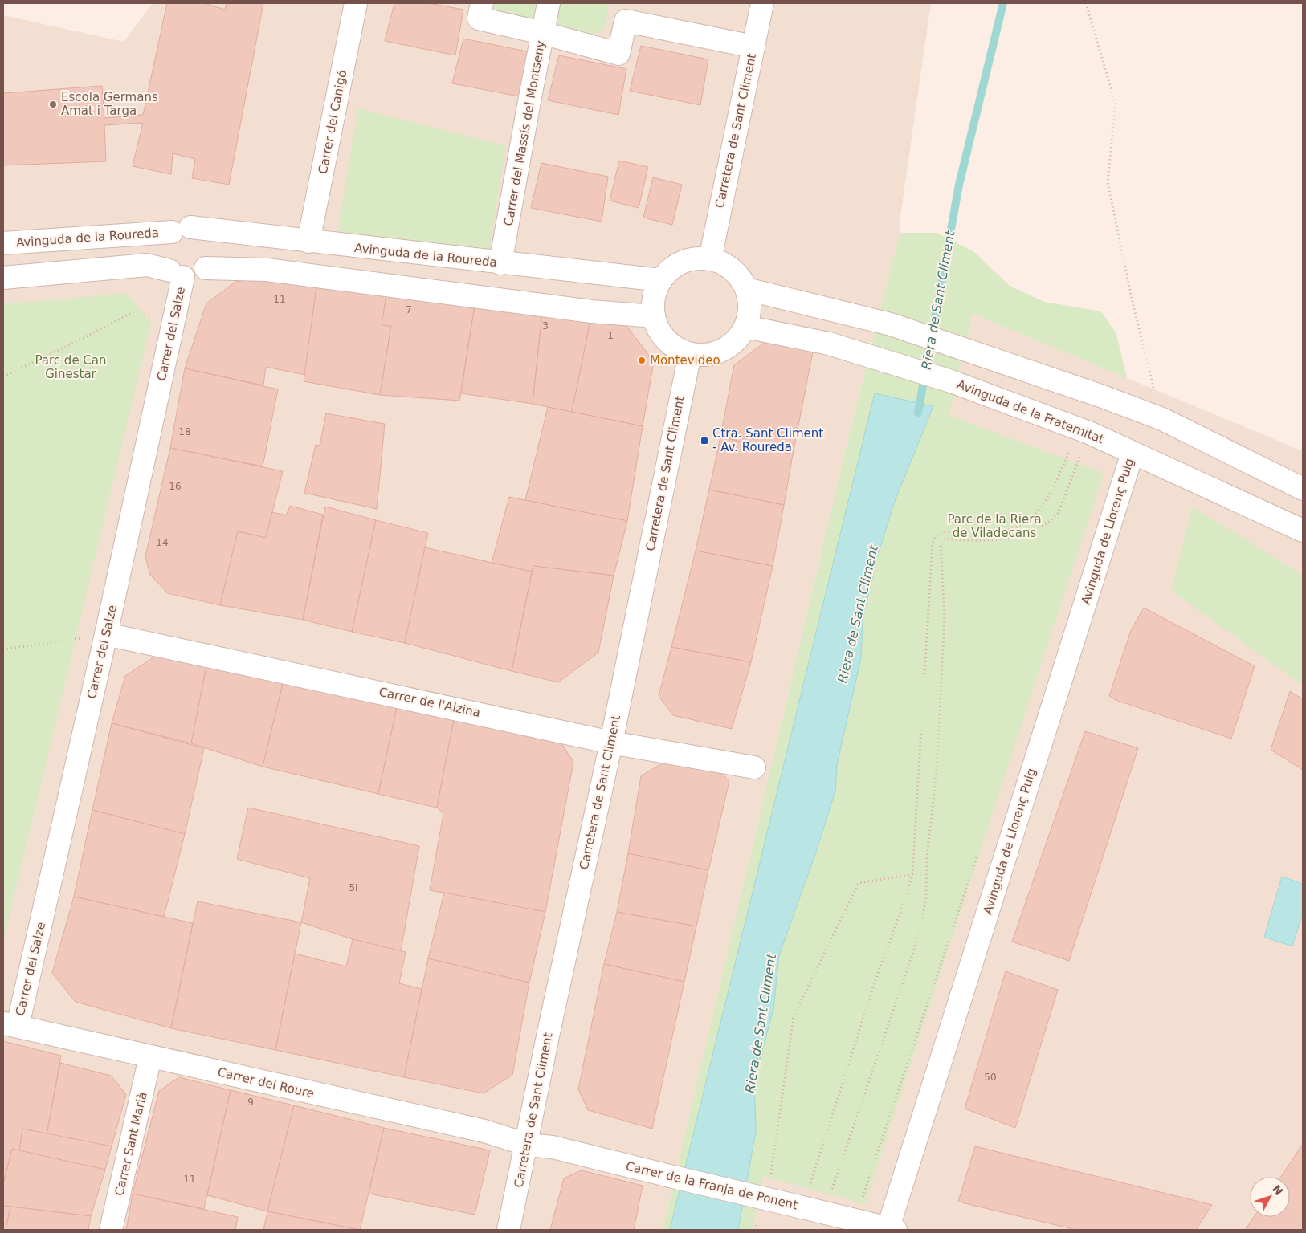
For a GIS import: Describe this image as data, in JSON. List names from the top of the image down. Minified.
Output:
{"streets":{"street":["Carrer del Canigó","Carretera de Sant Climent","Carrer del Massís del Montseny","Avinguda de la Roureda","Carrer del Salze","Avinguda de la Fraternitat","Avinguda de Llorenç Puig","Carrer de l'Alzina","Carrer del Roure","Carrer Sant Marià","Carrer de la Franja de Ponent"]},"crossings":[["Carrer del Canigó","Avinguda de la Roureda"],["Carretera de Sant Climent","Avinguda de la Roureda"],["Carretera de Sant Climent","Avinguda de la Fraternitat"],["Carretera de Sant Climent","Carrer de l'Alzina"],["Carretera de Sant Climent","Carrer del Roure"],["Carretera de Sant Climent","Carrer de la Franja de Ponent"],["Carrer del Massís del Montseny","Avinguda de la Roureda"],["Avinguda de la Roureda","Avinguda de la Fraternitat"],["Carrer del Salze","Carrer de l'Alzina"],["Carrer del Salze","Carrer del Roure"],["Avinguda de la Fraternitat","Avinguda de Llorenç Puig"],["Avinguda de Llorenç Puig","Carrer de la Franja de Ponent"],["Carrer del Roure","Carrer Sant Marià"],["Carrer del Roure","Carrer de la Franja de Ponent"]],"water":["Riera de Sant Climent"],"parks":["Parc de Can Ginestar","Parc de la Riera de Viladecans"],"places":{"other":["Escola Germans Amat i Targa","Montevideo"],"transit":["Ctra. Sant Climent - Av. Roureda"]},"house_numbers":["11","7","3","1","18","16","14","5I","50","9","11"],"north":"top right"}
